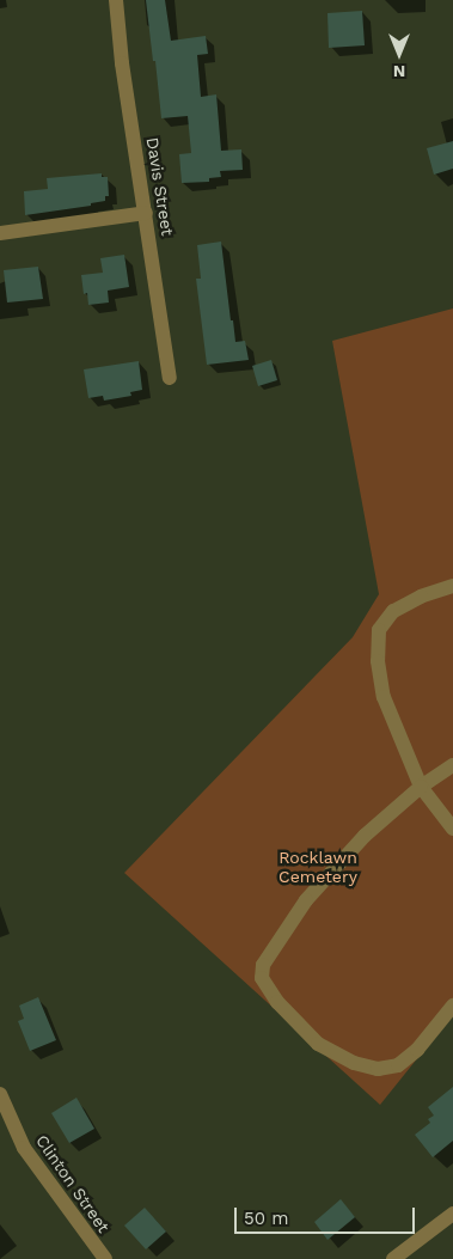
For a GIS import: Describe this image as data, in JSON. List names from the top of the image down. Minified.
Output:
{"streets":{"street":["Davis Street","Clinton Street"]},"parks":["Rocklawn Cemetery"],"scale_bar":"50 m","north":"bottom"}
